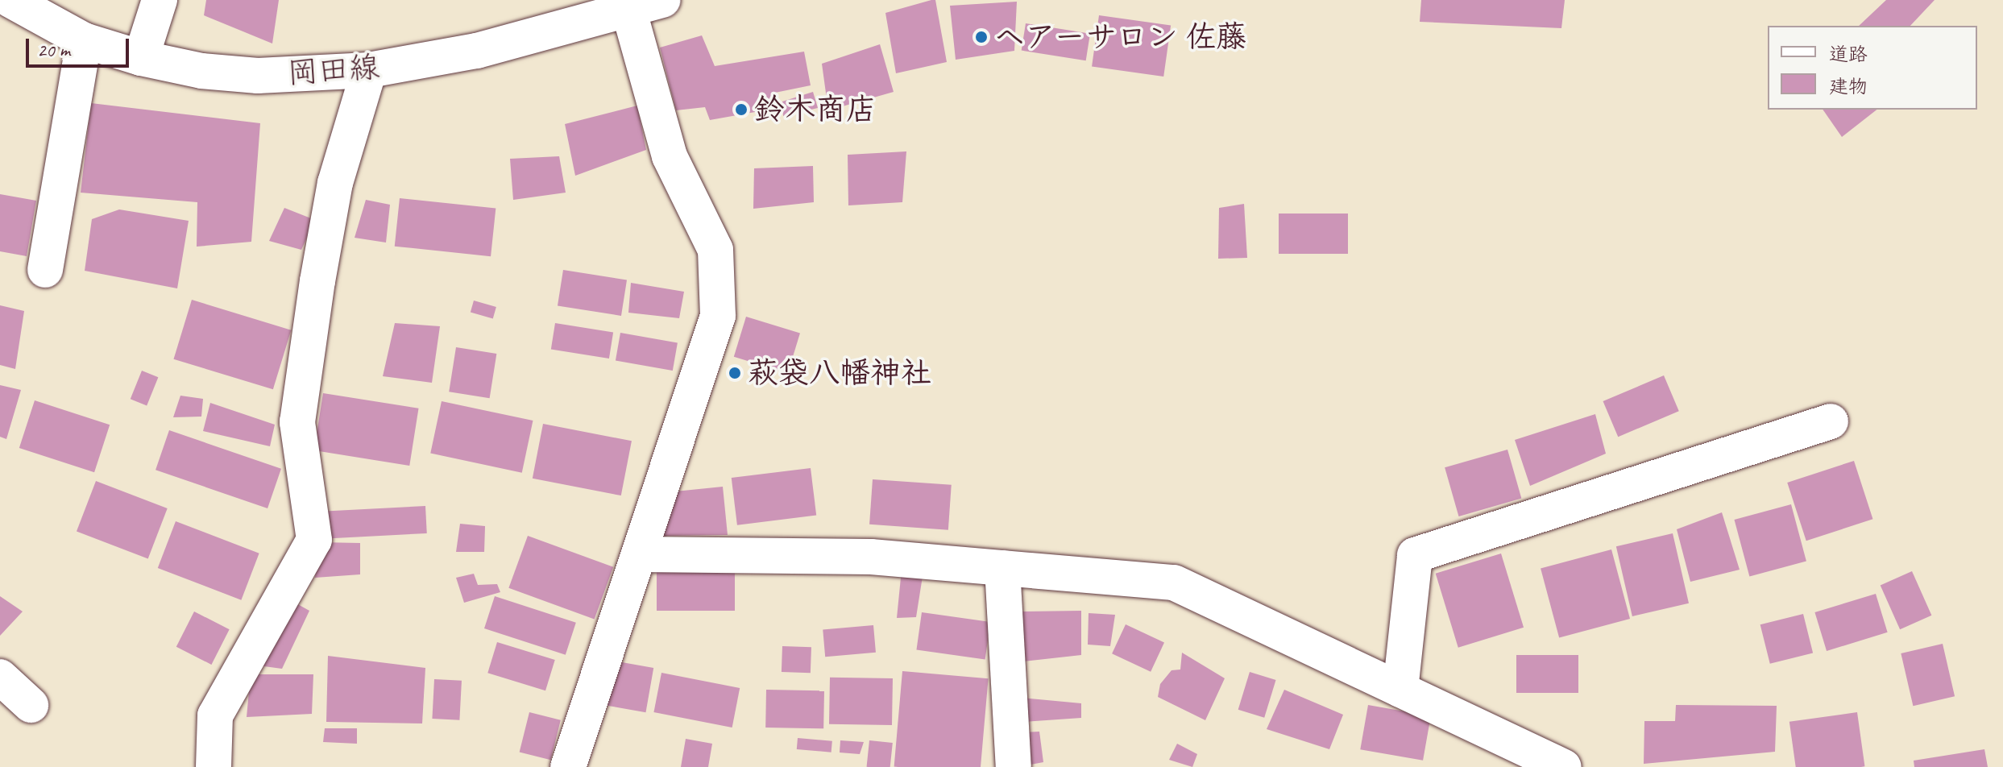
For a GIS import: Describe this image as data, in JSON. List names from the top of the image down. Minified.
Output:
{"streets":{"street":["岡田線"]},"places":["ヘアーサロン 佐藤","鈴木商店","萩袋八幡神社"],"legend":["道路","建物"],"scale_bar":"20 m"}
